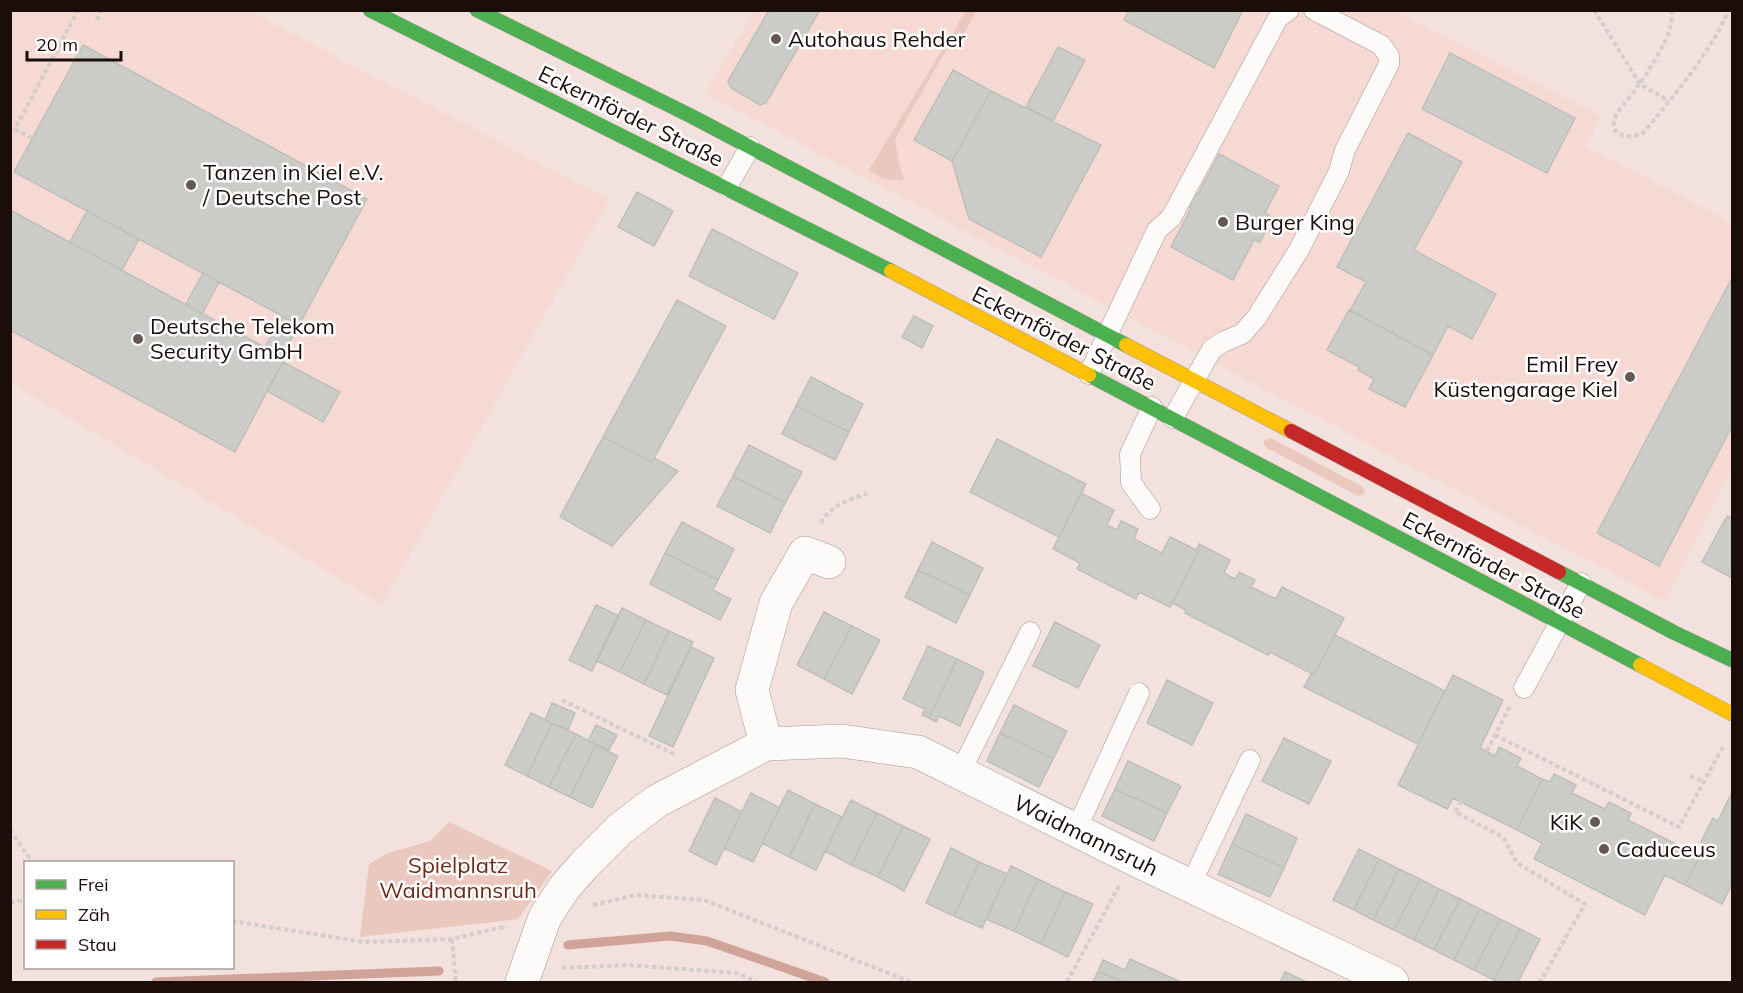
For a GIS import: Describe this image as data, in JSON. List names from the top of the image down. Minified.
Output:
{"streets":{"main road":["Eckernförder Straße"],"street":["Waidmannsruh"]},"parks":["Spielplatz Waidmannsruh"],"places":["Autohaus Rehder","Tanzen in Kiel e.V. / Deutsche Post","Burger King","Deutsche Telekom Security GmbH","Emil Frey Küstengarage Kiel","KiK","Caduceus"],"legend":["Frei","Zäh","Stau"],"scale_bar":"20 m"}
